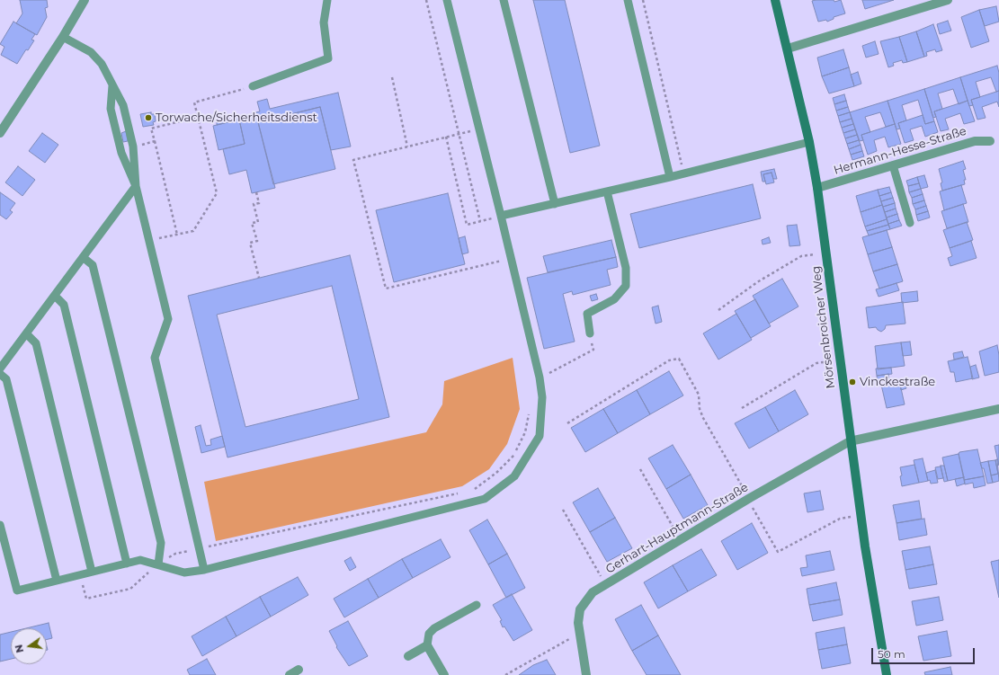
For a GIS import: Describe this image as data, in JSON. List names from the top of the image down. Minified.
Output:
{"streets":{"street":["Hermann-Hesse-Straße","Mörsenbroicher Weg","Gerhart-Hauptmann-Straße"]},"crossings":[["Hermann-Hesse-Straße","Mörsenbroicher Weg"],["Mörsenbroicher Weg","Gerhart-Hauptmann-Straße"]],"places":["Torwache/Sicherheitsdienst","Vinckestraße"],"scale_bar":"50 m","north":"left"}
